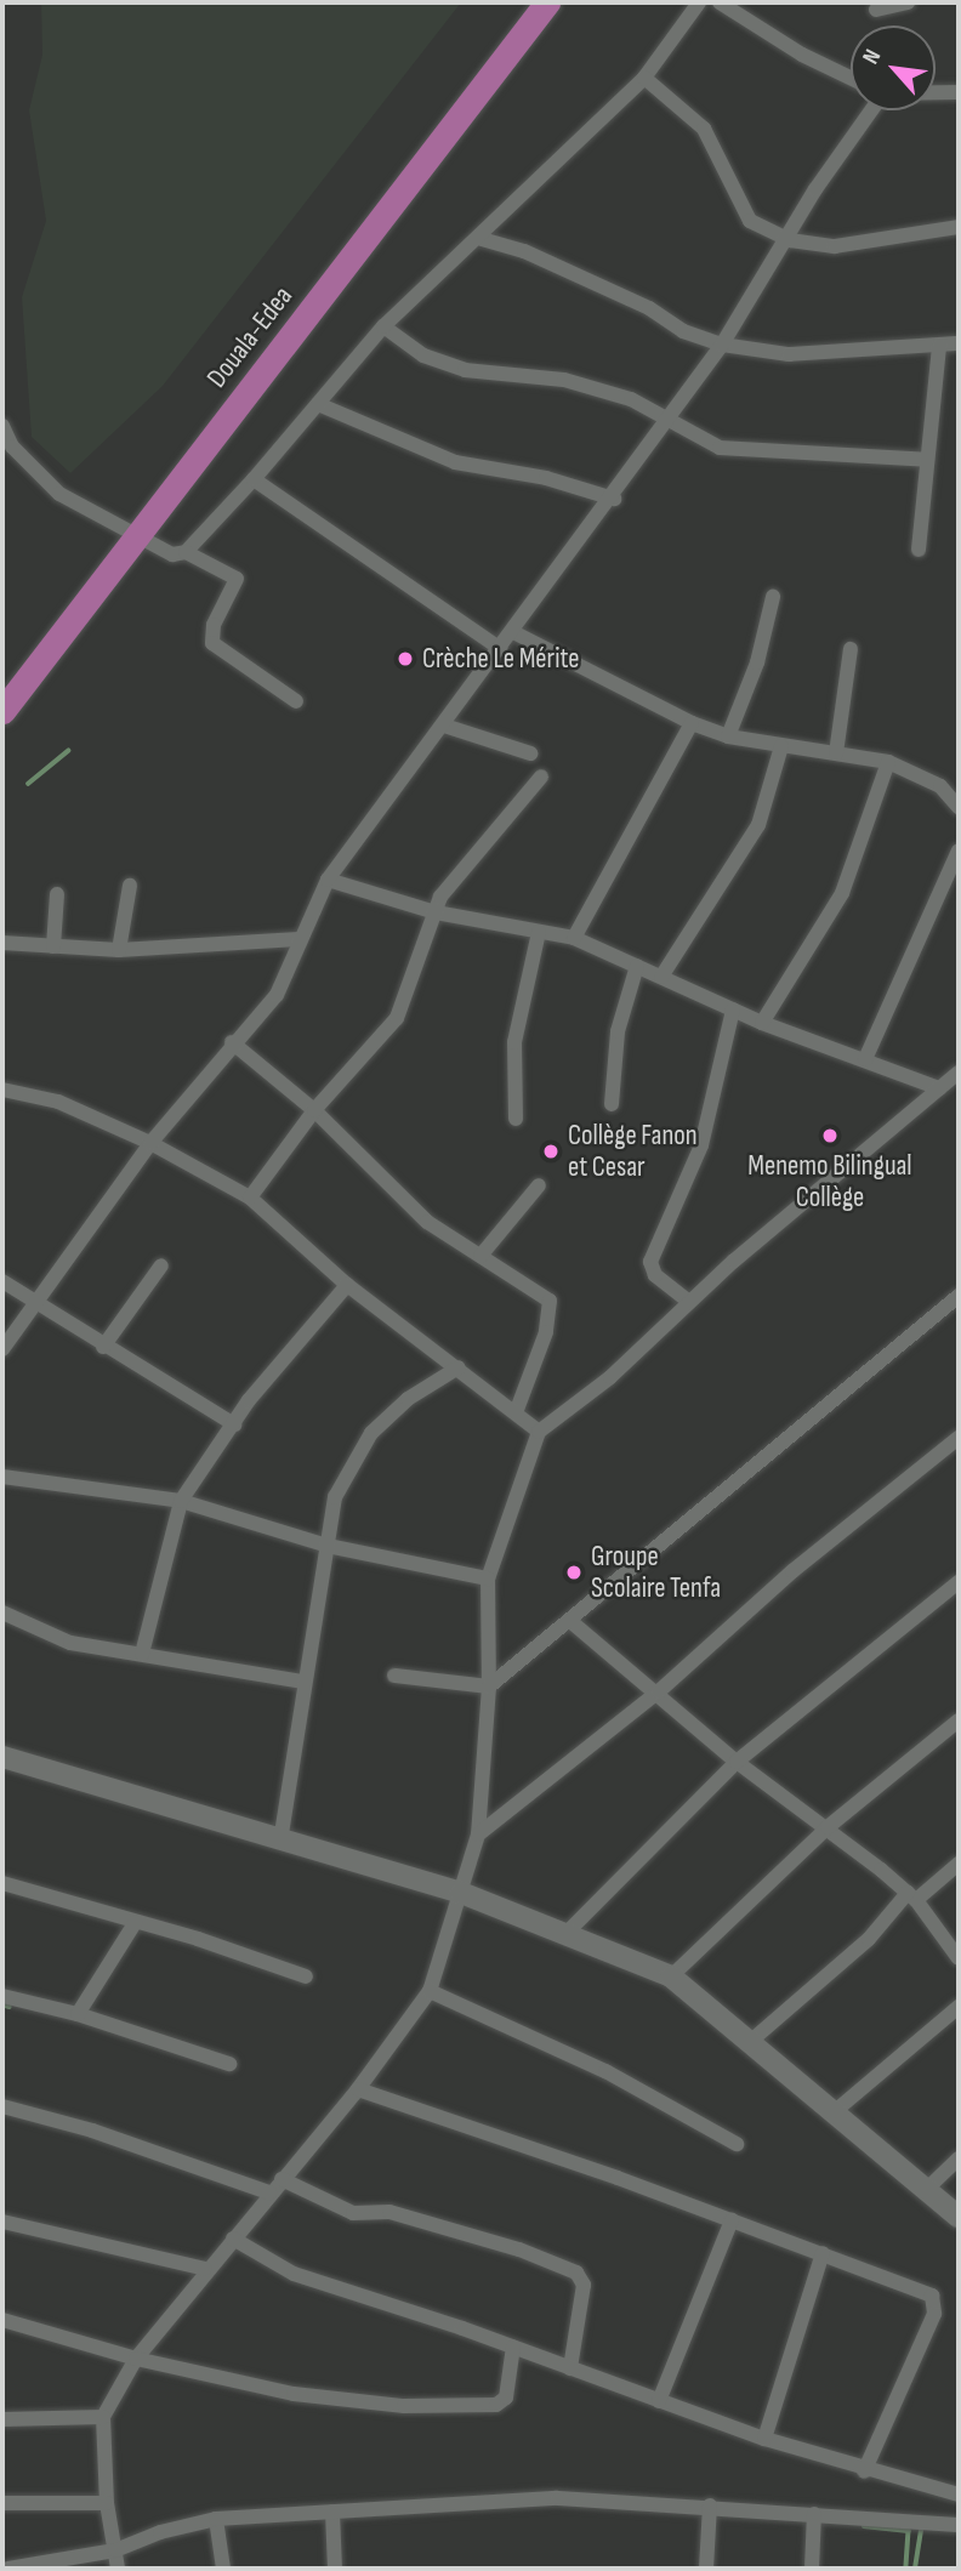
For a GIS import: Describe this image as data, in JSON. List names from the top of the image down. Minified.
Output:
{"streets":{"highway":["Douala-Edea"]},"places":["Crèche Le Mérite","Menemo Bilingual Collège","Collège Fanon et Cesar","Groupe Scolaire Tenfa"],"north":"top left"}
